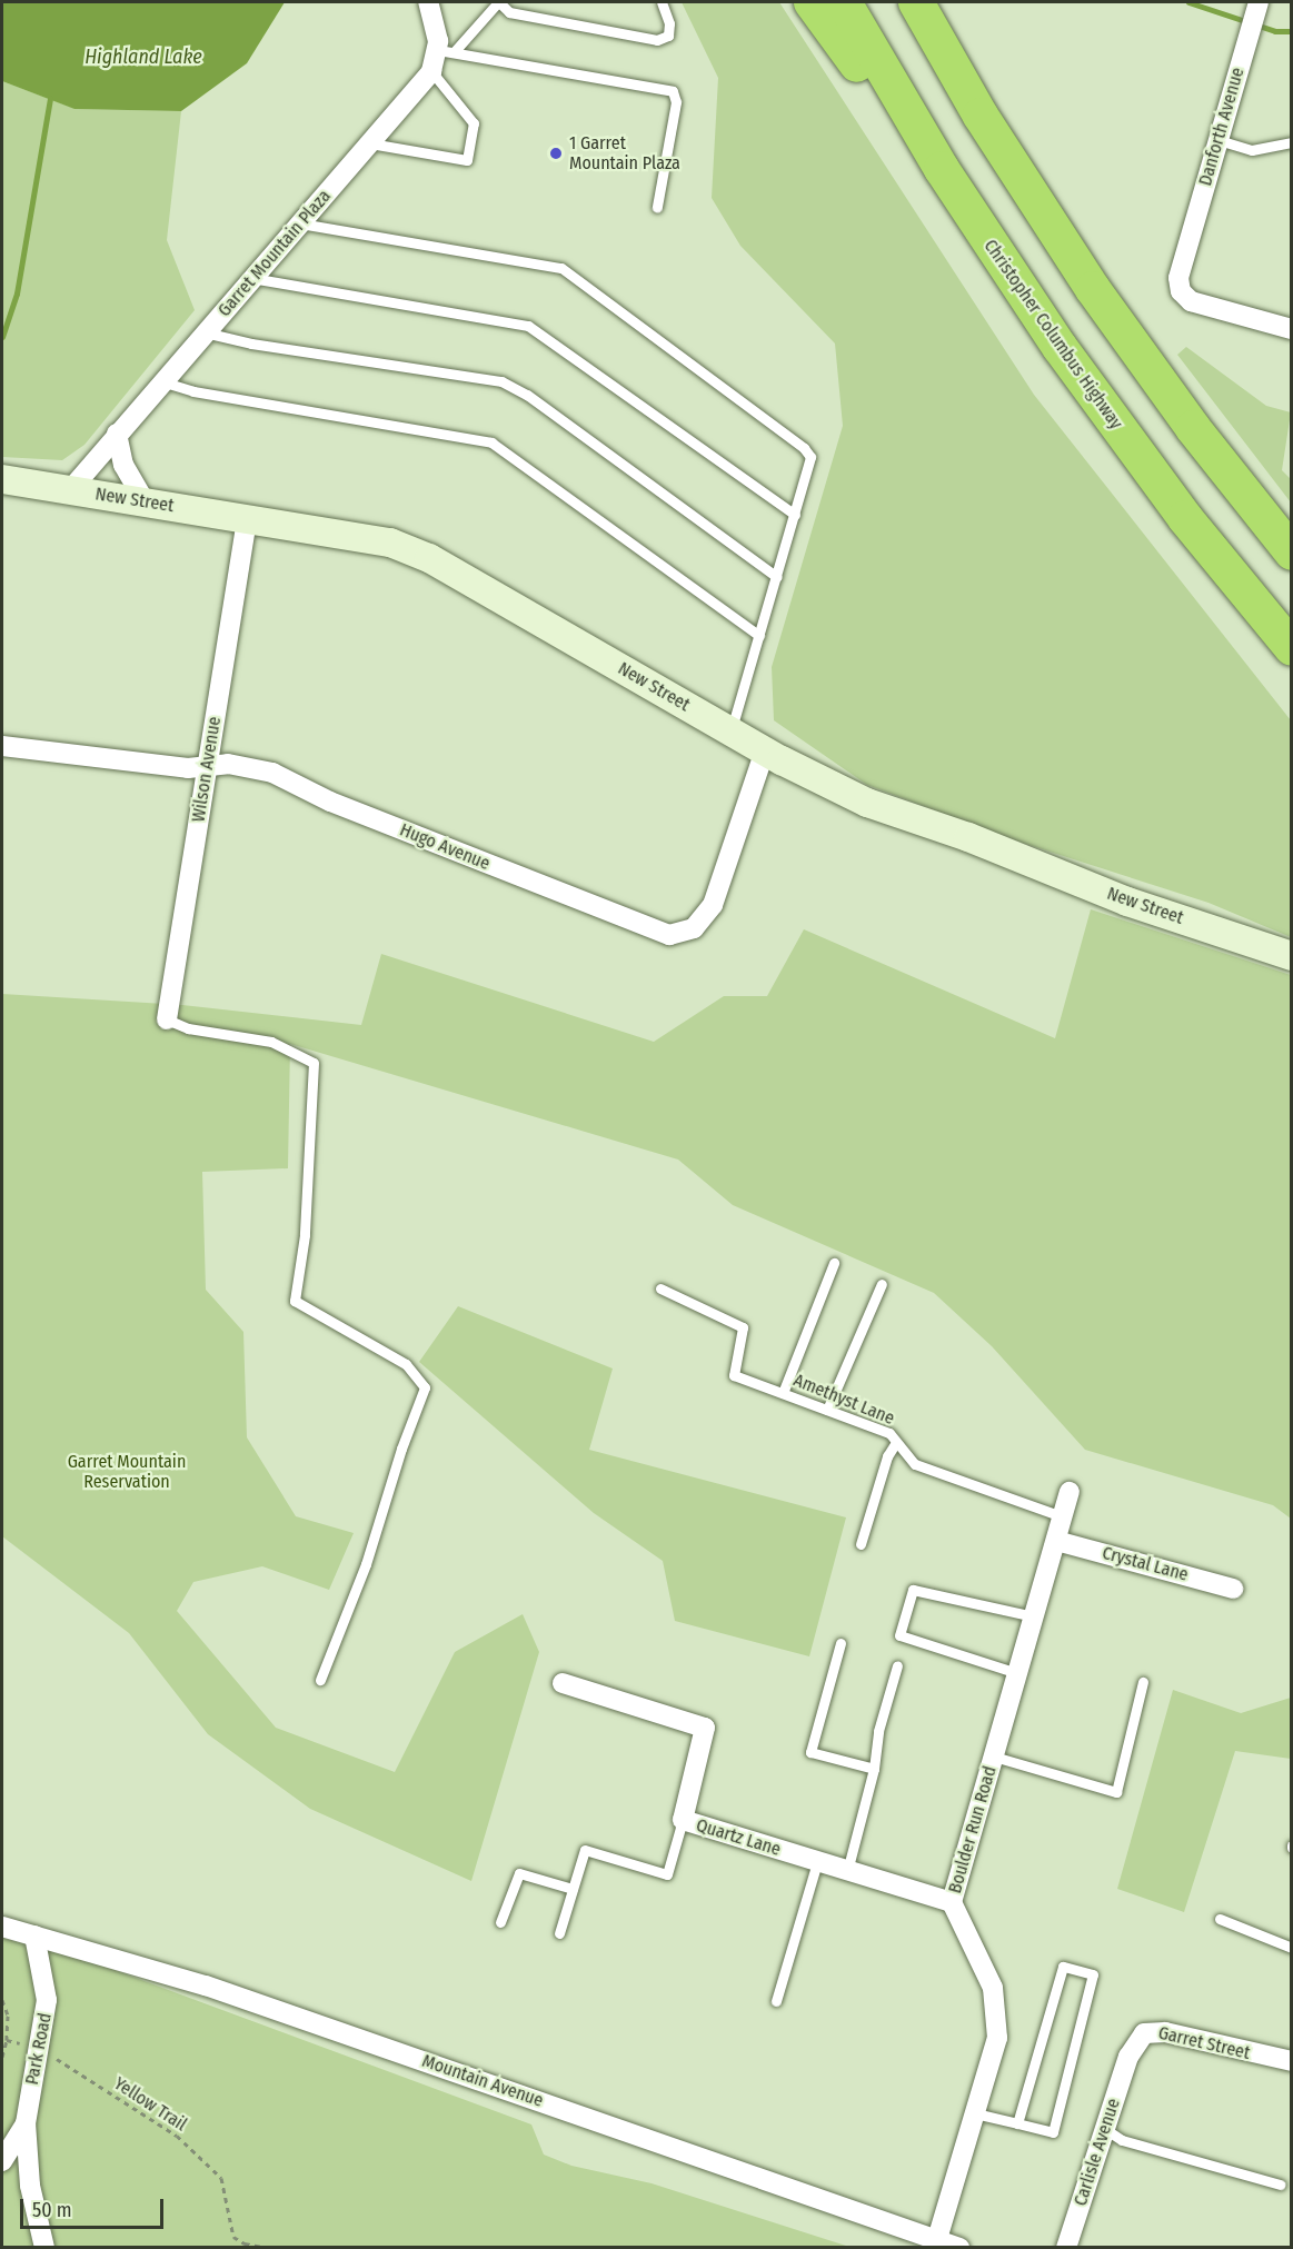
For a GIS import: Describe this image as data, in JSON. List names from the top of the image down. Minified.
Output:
{"streets":{"highway":["Christopher Columbus Highway"],"street":["Danforth Avenue","Garret Mountain Plaza","New Street","Wilson Avenue","Hugo Avenue","Crystal Lane","Boulder Run Road","Quartz Lane","Garret Street","Park Road","Mountain Avenue","Carlisle Avenue"],"lane":["Amethyst Lane"],"path":["Yellow Trail"]},"crossings":[["Garret Mountain Plaza","New Street"],["New Street","Wilson Avenue"],["New Street","Hugo Avenue"],["Wilson Avenue","Hugo Avenue"],["Amethyst Lane","Boulder Run Road"],["Crystal Lane","Boulder Run Road"],["Boulder Run Road","Quartz Lane"],["Boulder Run Road","Mountain Avenue"],["Garret Street","Carlisle Avenue"],["Park Road","Mountain Avenue"],["Park Road","Yellow Trail"]],"water":["Highland Lake"],"parks":["Garret Mountain Reservation"],"places":["1 Garret Mountain Plaza"],"scale_bar":"50 m"}
